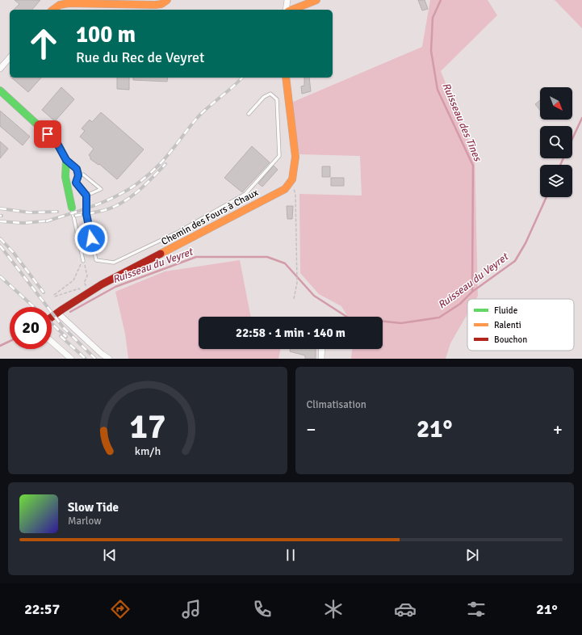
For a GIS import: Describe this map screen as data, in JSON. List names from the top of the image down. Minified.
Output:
{"streets":{"street":["Chemin des Fours à Chaux"]},"water":["Ruisseau des Tines","Ruisseau du Veyret"],"legend":["Fluide","Ralenti","Bouchon"],"north":"bottom right","page":{"turn":["100 m","Rue du Rec de Veyret"],"limit":"20","trip":"22:58 · 1 min · 140 m","tile":"Climatisation","heat":["−","21°","+"],"song":["Slow Tide","Marlow"],"tabs":["22:57","21°"],"gauge":["17","km/h"]}}
